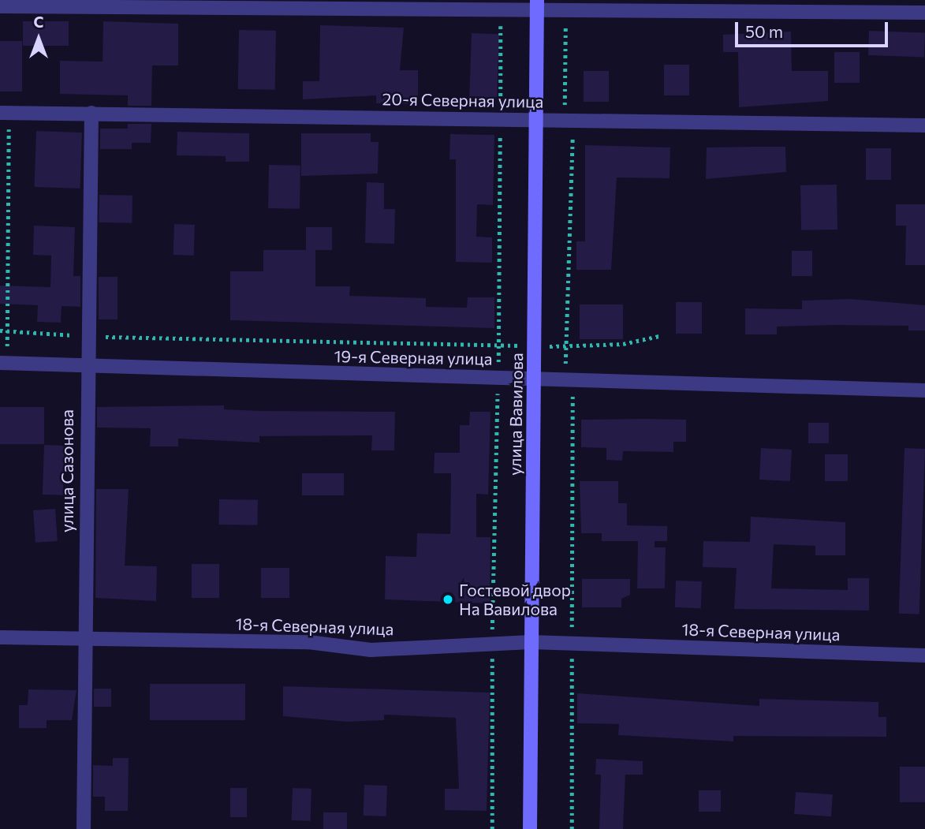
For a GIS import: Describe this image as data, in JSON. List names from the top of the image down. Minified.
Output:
{"streets":{"street":["20-я Северная улица","19-я Северная улица","улица Вавилова","улица Сазонова","18-я Северная улица"]},"crossings":[["20-я Северная улица","улица Вавилова"],["20-я Северная улица","улица Сазонова"],["19-я Северная улица","улица Вавилова"],["19-я Северная улица","улица Сазонова"],["улица Вавилова","18-я Северная улица"],["улица Сазонова","18-я Северная улица"]],"places":["Гостевой двор На Вавилова"],"scale_bar":"50 m","north":"top"}
